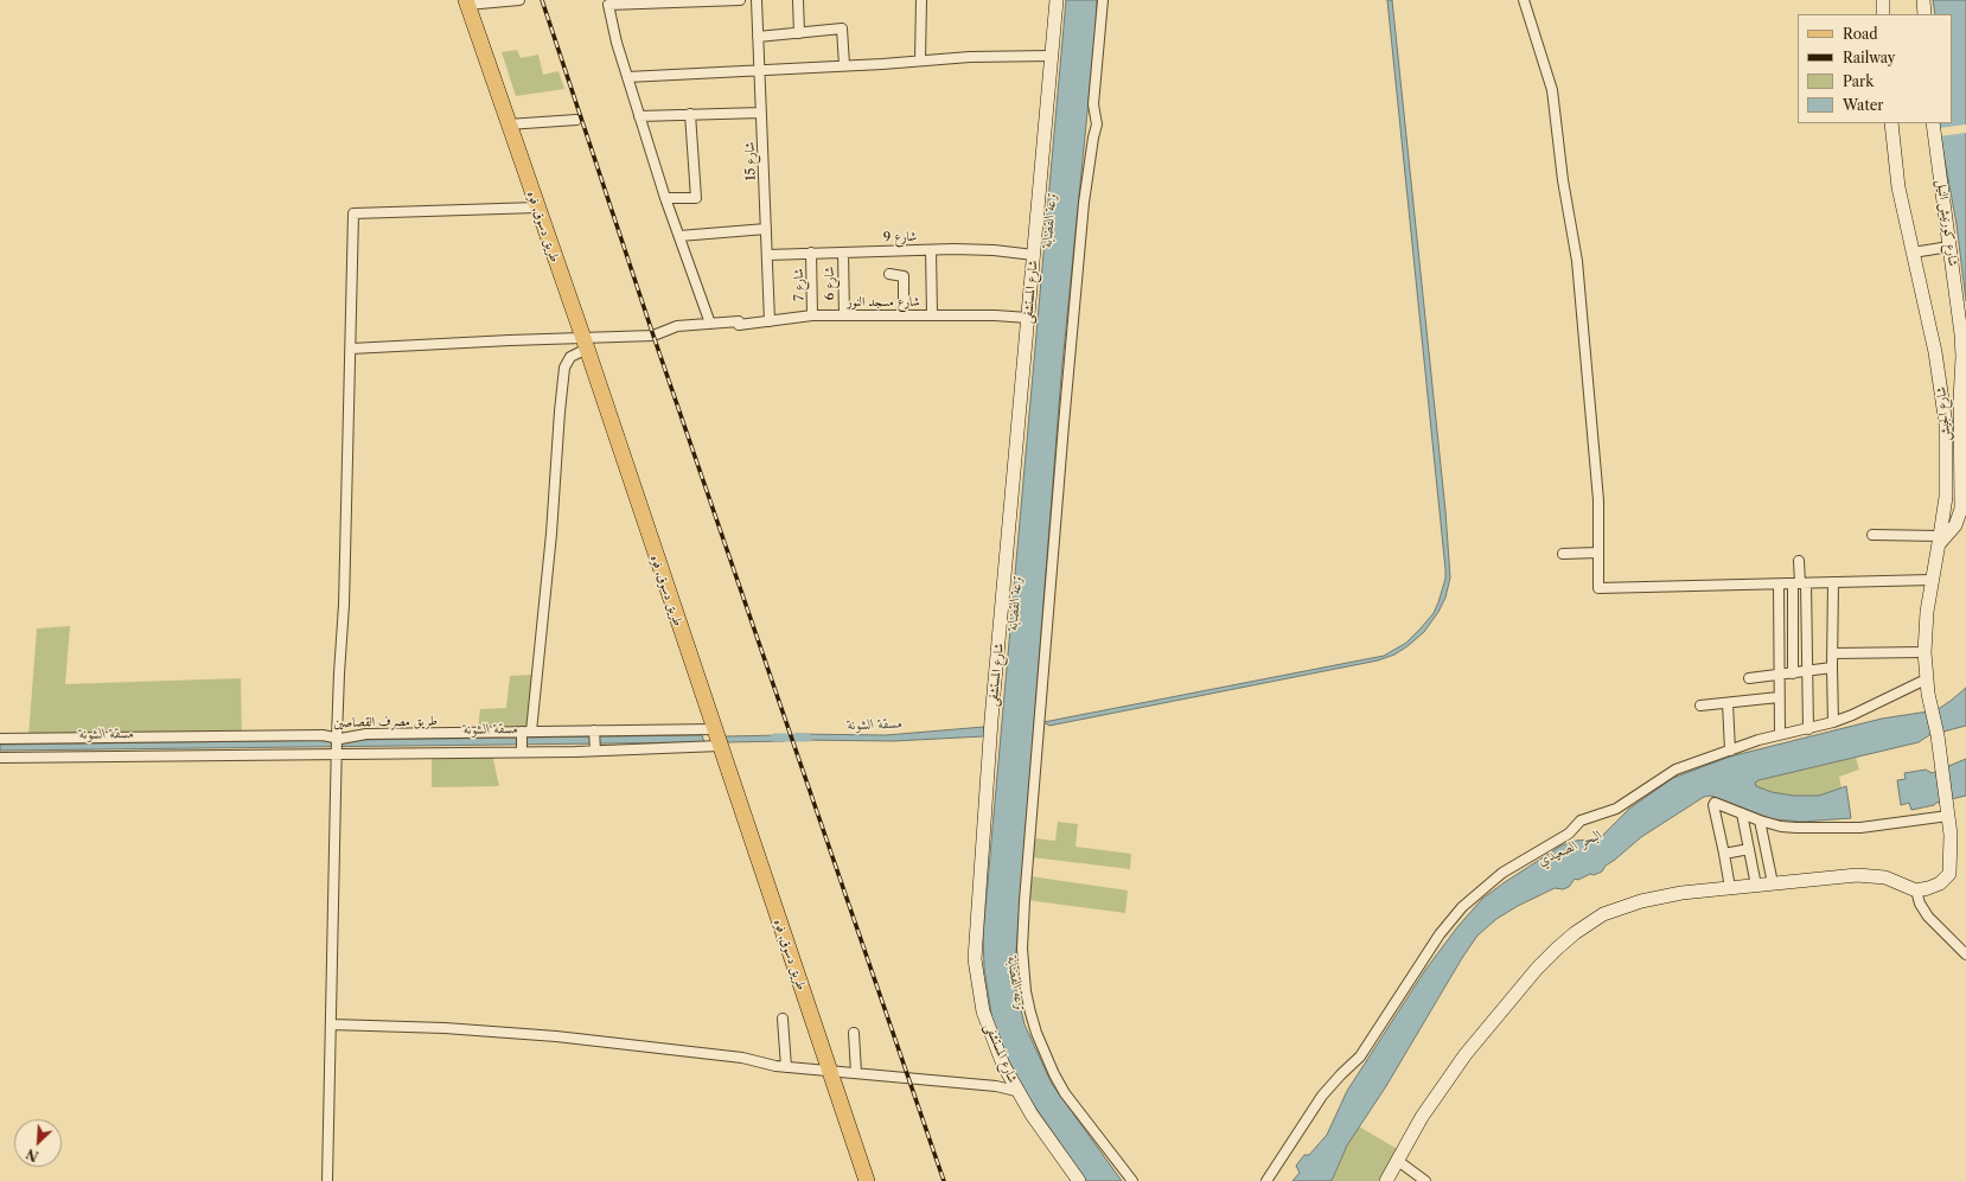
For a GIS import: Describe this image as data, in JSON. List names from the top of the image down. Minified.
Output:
{"streets":{"main road":["شارع كورنيش النيل","طريق دسوق, فوه","شارع المستشفى","شارع الجيش"],"street":["شارع 15","شارع 9","شارع 6","شارع 7","شارع مسجد النور","طريق مصرف القصاصين"]},"crossings":[["شارع 15","شارع 9"],["شارع 15","شارع مسجد النور"],["شارع كورنيش النيل","شارع الجيش"],["طريق دسوق, فوه","شارع مسجد النور"],["طريق دسوق, فوه","طريق مصرف القصاصين"],["شارع 9","شارع 6"],["شارع 9","شارع 7"],["شارع 9","شارع المستشفى"],["شارع 6","شارع مسجد النور"],["شارع 7","شارع مسجد النور"],["شارع المستشفى","شارع مسجد النور"]],"water":["ترعة القضابة","مسقة الشونة","البحر الصعيدي"],"legend":["Road","Railway","Park","Water"],"north":"bottom left"}
